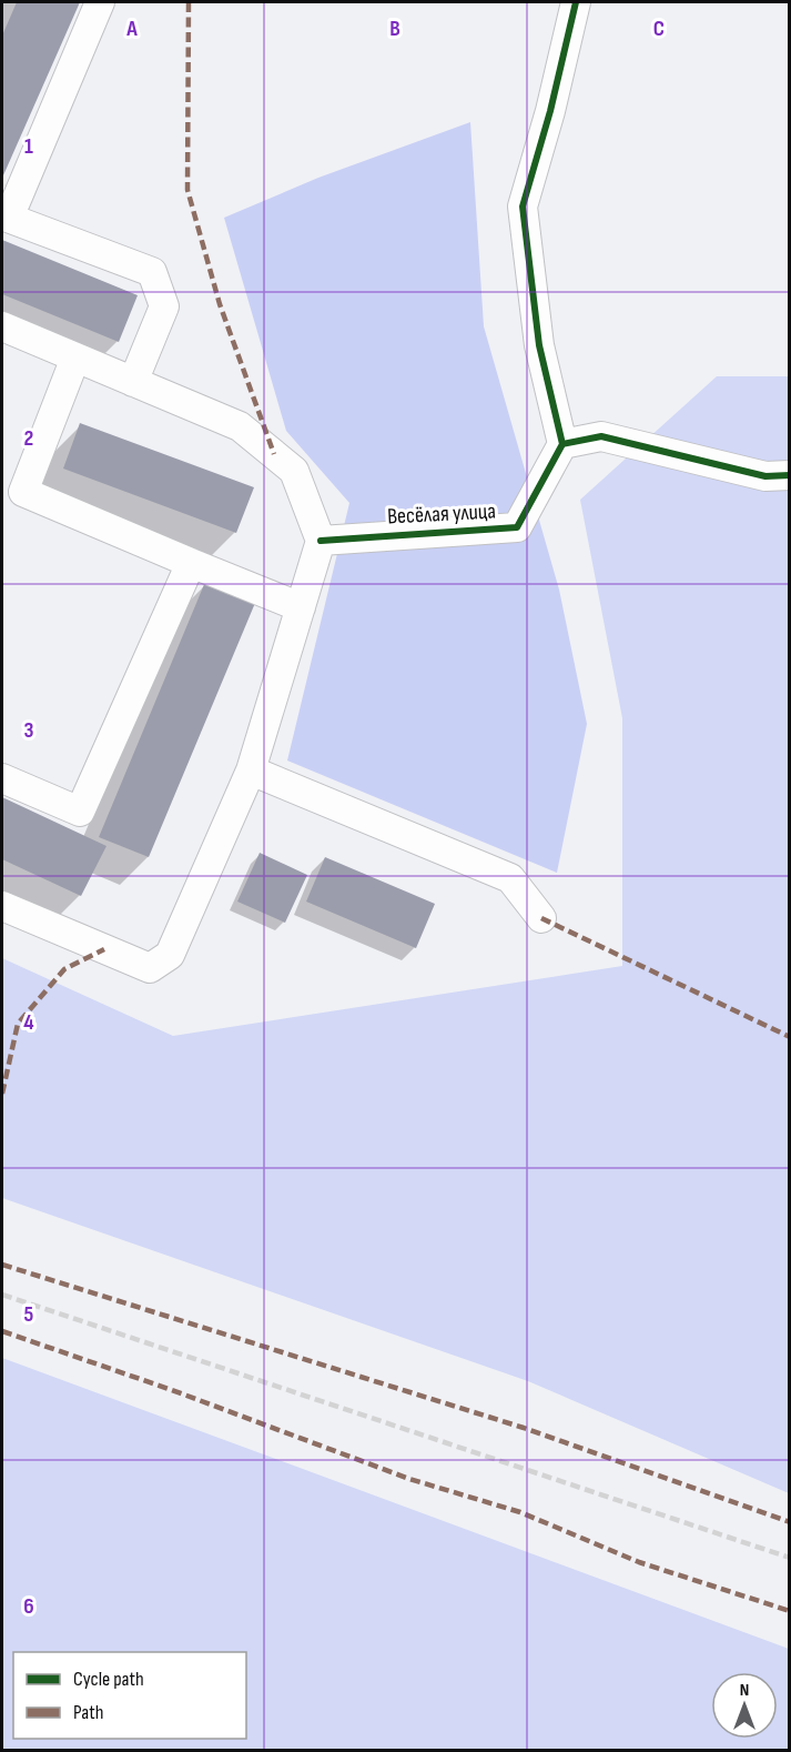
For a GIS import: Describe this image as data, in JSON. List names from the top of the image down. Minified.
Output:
{"streets":{"street":["Весёлая улица"]},"legend":["Cycle path","Path"],"north":"top","grid":{"columns":["A","B","C"],"rows":["1","2","3","4","5","6"]}}
